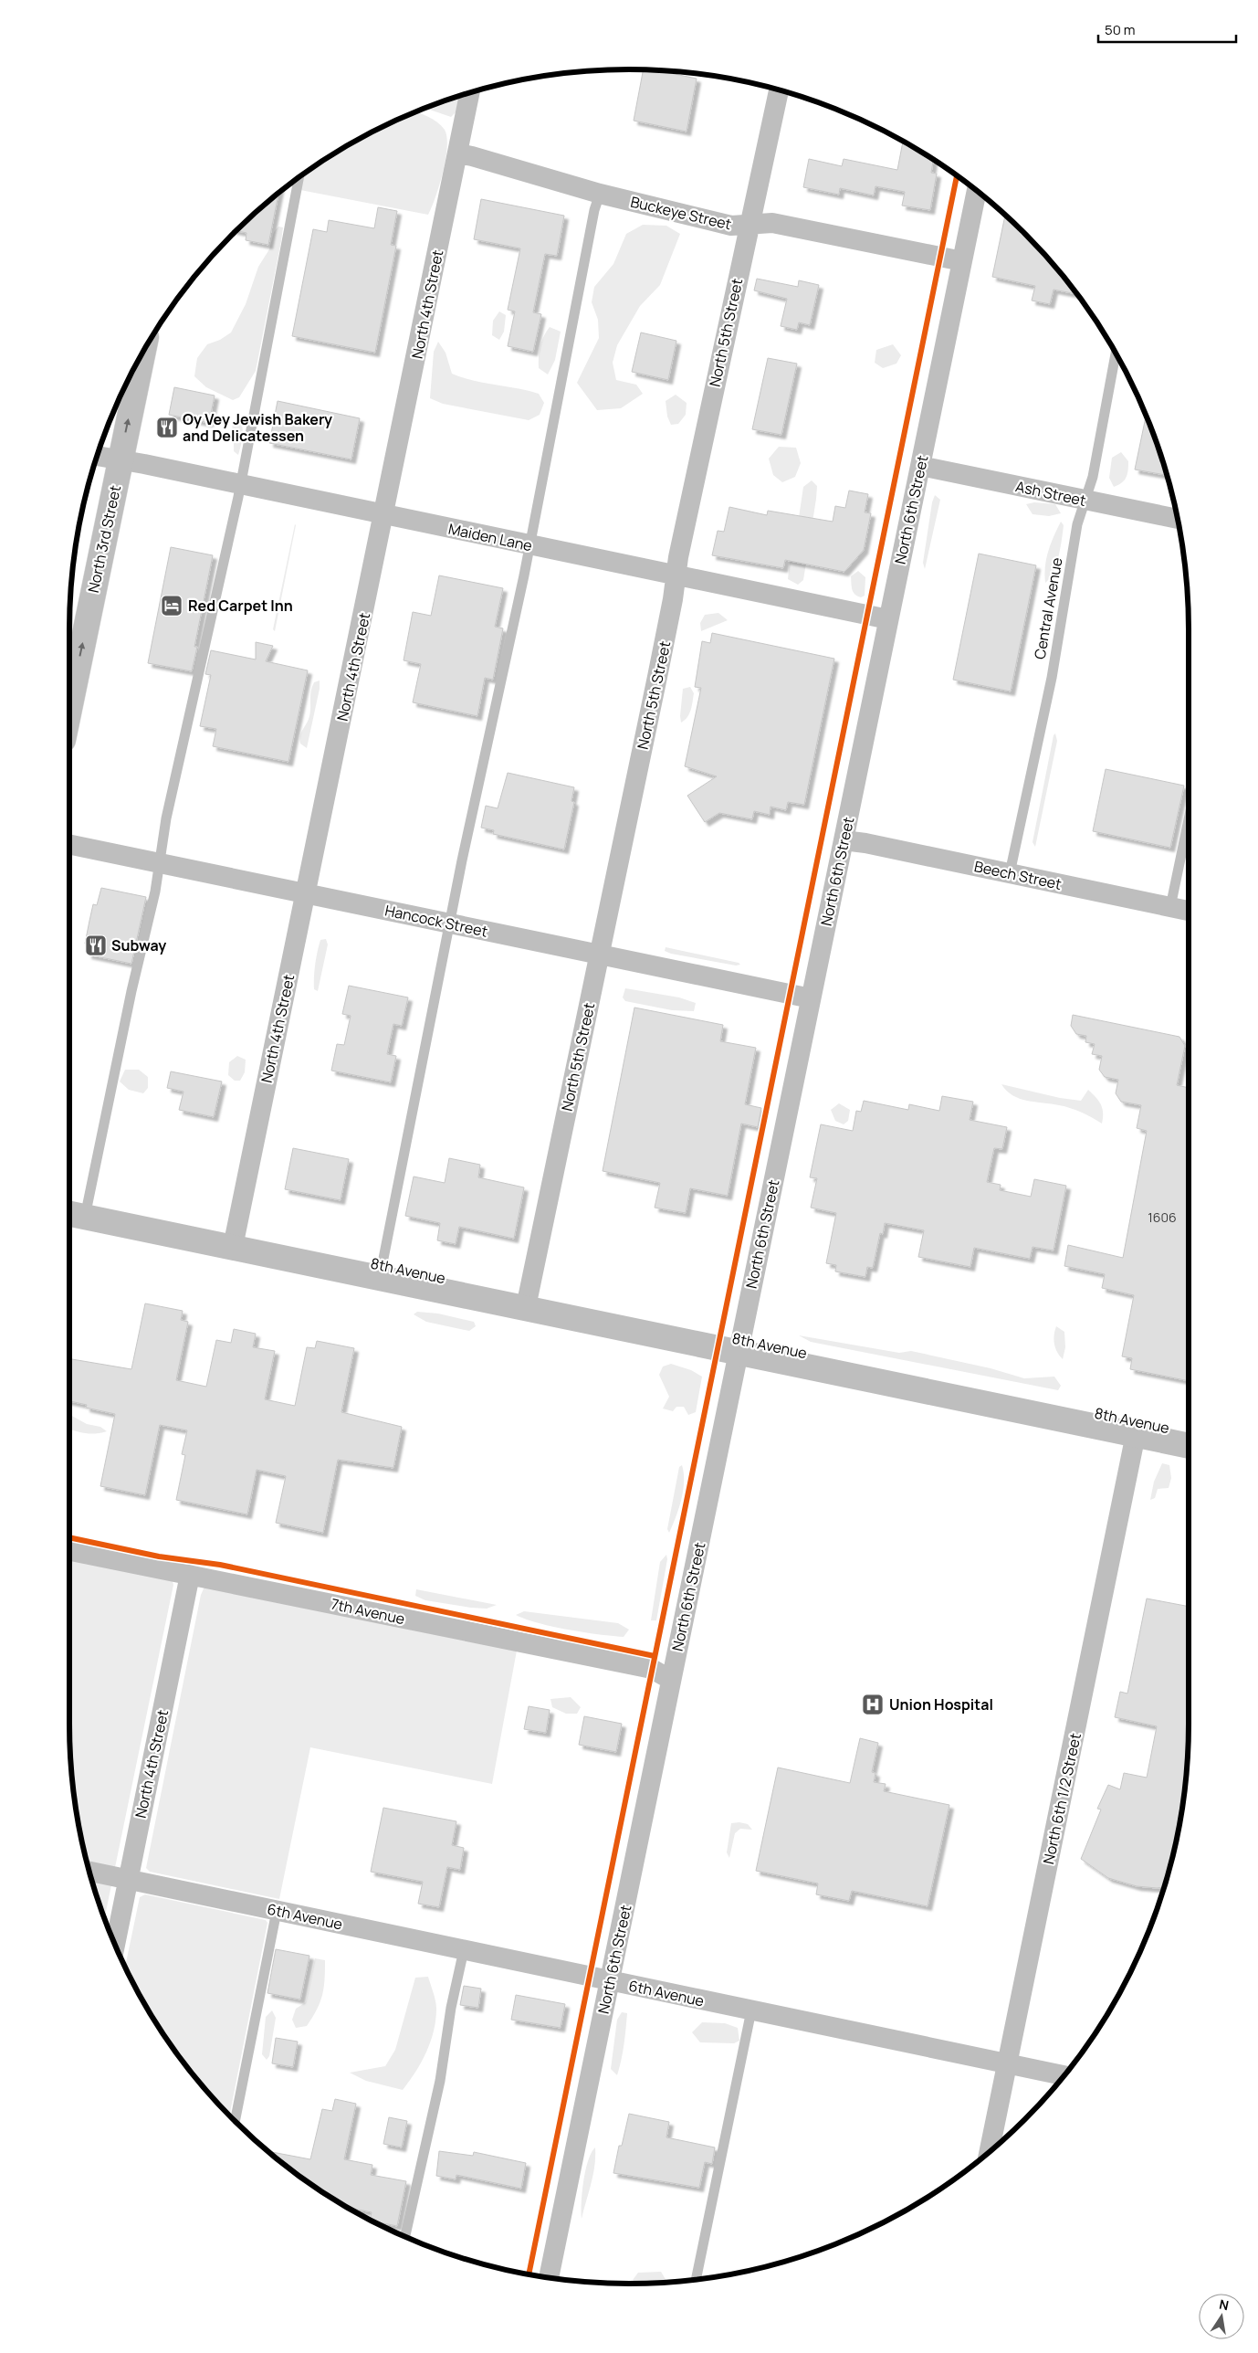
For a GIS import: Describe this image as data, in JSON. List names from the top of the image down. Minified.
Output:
{"streets":{"main road":["North 3rd Street","8th Avenue"],"street":["Buckeye Street","North 4th Street","North 5th Street","Ash Street","North 6th Street","Maiden Lane","Beech Street","Hancock Street","7th Avenue","North 6th 1/2 Street","6th Avenue"],"lane":["Central Avenue"]},"crossings":[["Buckeye Street","North 4th Street"],["Buckeye Street","North 5th Street"],["Buckeye Street","North 6th Street"],["North 4th Street","Maiden Lane"],["North 4th Street","Hancock Street"],["North 4th Street","8th Avenue"],["North 4th Street","7th Avenue"],["North 4th Street","6th Avenue"],["North 5th Street","Maiden Lane"],["North 5th Street","Hancock Street"],["North 5th Street","8th Avenue"],["Ash Street","North 6th Street"],["Ash Street","Central Avenue"],["North 6th Street","Maiden Lane"],["North 6th Street","Beech Street"],["North 6th Street","Hancock Street"],["North 6th Street","8th Avenue"],["North 6th Street","7th Avenue"],["North 6th Street","6th Avenue"],["Maiden Lane","North 3rd Street"],["Central Avenue","Beech Street"],["8th Avenue","North 6th 1/2 Street"],["North 6th 1/2 Street","6th Avenue"]],"one_way":["North 3rd Street"],"places":{"restaurant":["Oy Vey Jewish Bakery and Delicatessen","Subway"],"hotel":["Red Carpet Inn"],"hospital":["Union Hospital"]},"house_numbers":["1606"],"scale_bar":"50 m","north":"top"}
